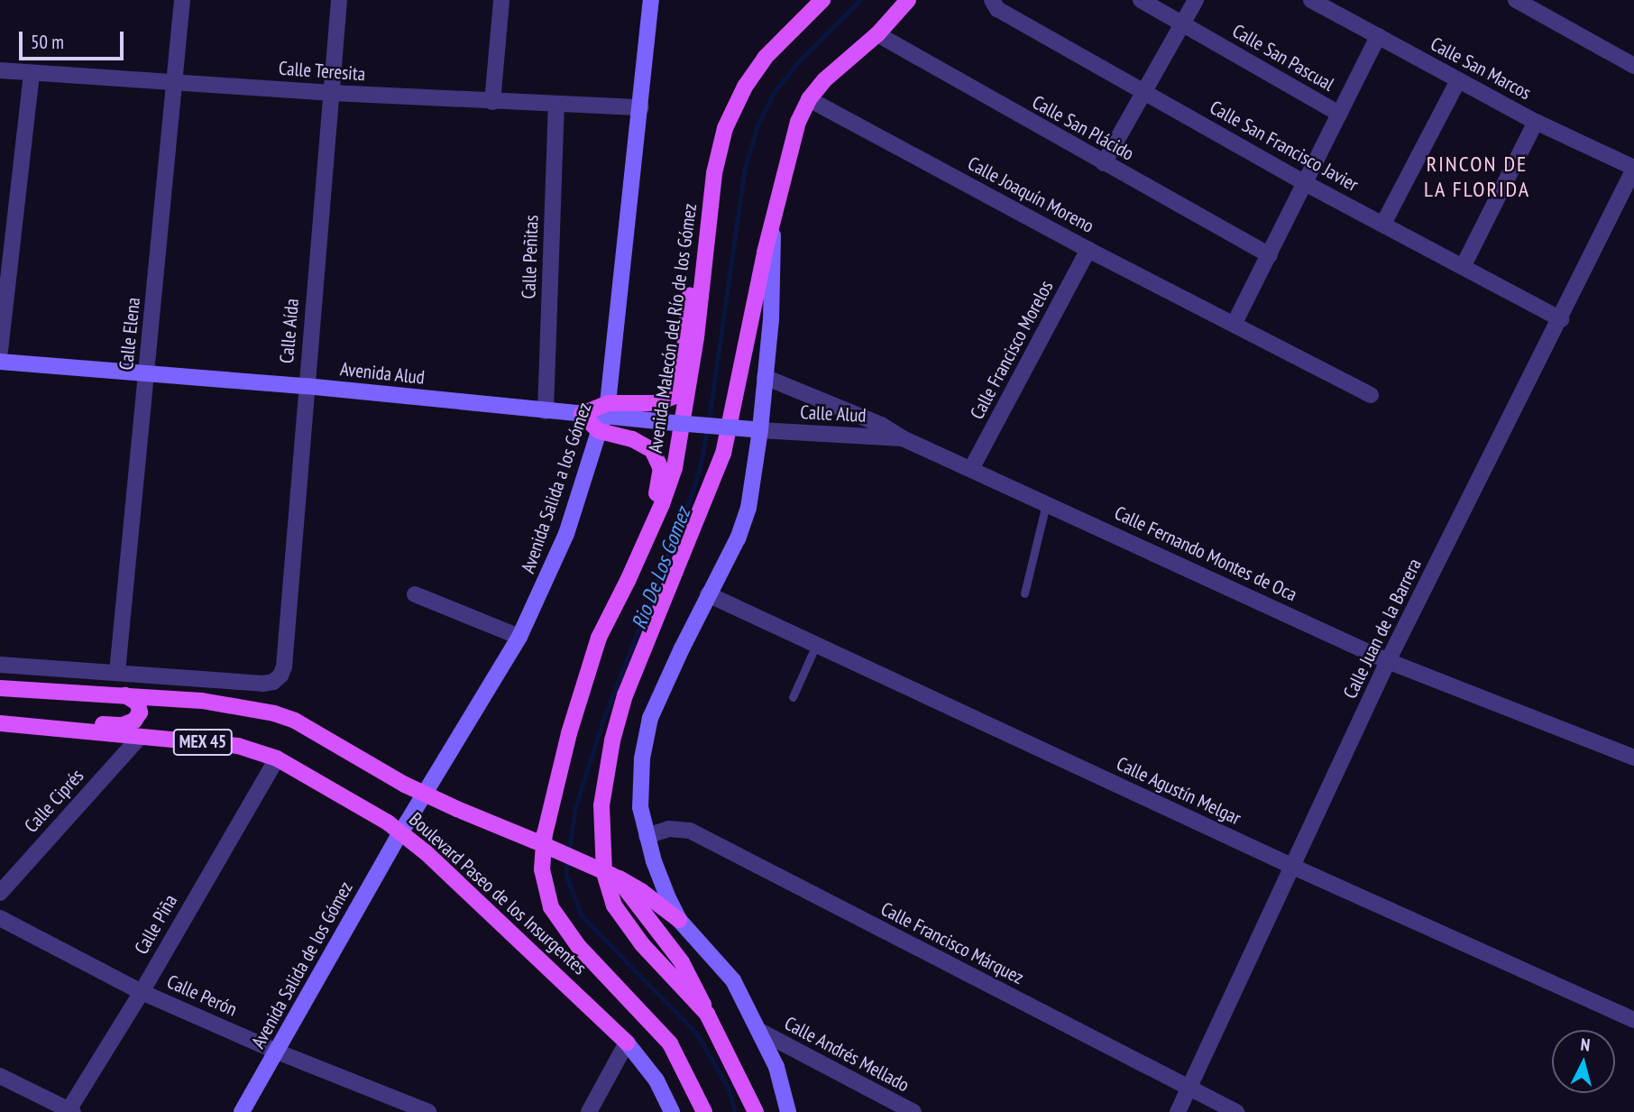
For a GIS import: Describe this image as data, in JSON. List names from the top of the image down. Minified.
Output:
{"streets":{"main road":["Avenida Malecón del Río de los Gómez","MEX 45","Boulevard Paseo de los Insurgentes"],"street":["Calle San Pascual","Calle San Marcos","Calle Teresita","Calle San Plácido","Calle San Francisco Javier","Calle Joaquín Moreno","Calle Peñitas","Calle Aída","Calle Elena","Calle Francisco Morelos","Avenida Alud","Calle Alud","Avenida Salida a los Gómez","Calle Fernando Montes de Oca","Calle Juan de la Barrera","Calle Agustín Melgar","Calle Ciprés","Calle Piña","Calle Francisco Márquez","Avenida Salida de los Gómez","Calle Perón","Calle Andrés Mellado"]},"crossings":[["Calle San Marcos","Calle Juan de la Barrera"],["Calle Teresita","Calle Peñitas"],["Calle Teresita","Calle Aída"],["Calle Teresita","Calle Elena"],["Calle Teresita","Avenida Salida a los Gómez"],["Calle San Francisco Javier","Calle Juan de la Barrera"],["Calle Joaquín Moreno","Calle Francisco Morelos"],["Calle Peñitas","Avenida Alud"],["Calle Aída","Calle Elena"],["Calle Aída","Avenida Alud"],["Calle Elena","Avenida Alud"],["Calle Francisco Morelos","Calle Fernando Montes de Oca"],["Calle Alud","Calle Fernando Montes de Oca"],["Avenida Salida a los Gómez","Avenida Salida de los Gómez"],["Calle Fernando Montes de Oca","Calle Juan de la Barrera"],["Calle Juan de la Barrera","Calle Agustín Melgar"],["Calle Juan de la Barrera","Calle Francisco Márquez"],["MEX 45","Boulevard Paseo de los Insurgentes"],["MEX 45","Calle Andrés Mellado"],["Calle Ciprés","Boulevard Paseo de los Insurgentes"],["Boulevard Paseo de los Insurgentes","Calle Piña"],["Calle Piña","Calle Perón"],["Avenida Salida de los Gómez","Calle Perón"]],"districts":["RINCON DE LA FLORIDA"],"water":["Rio De Los Gomez"],"scale_bar":"50 m","north":"top"}
